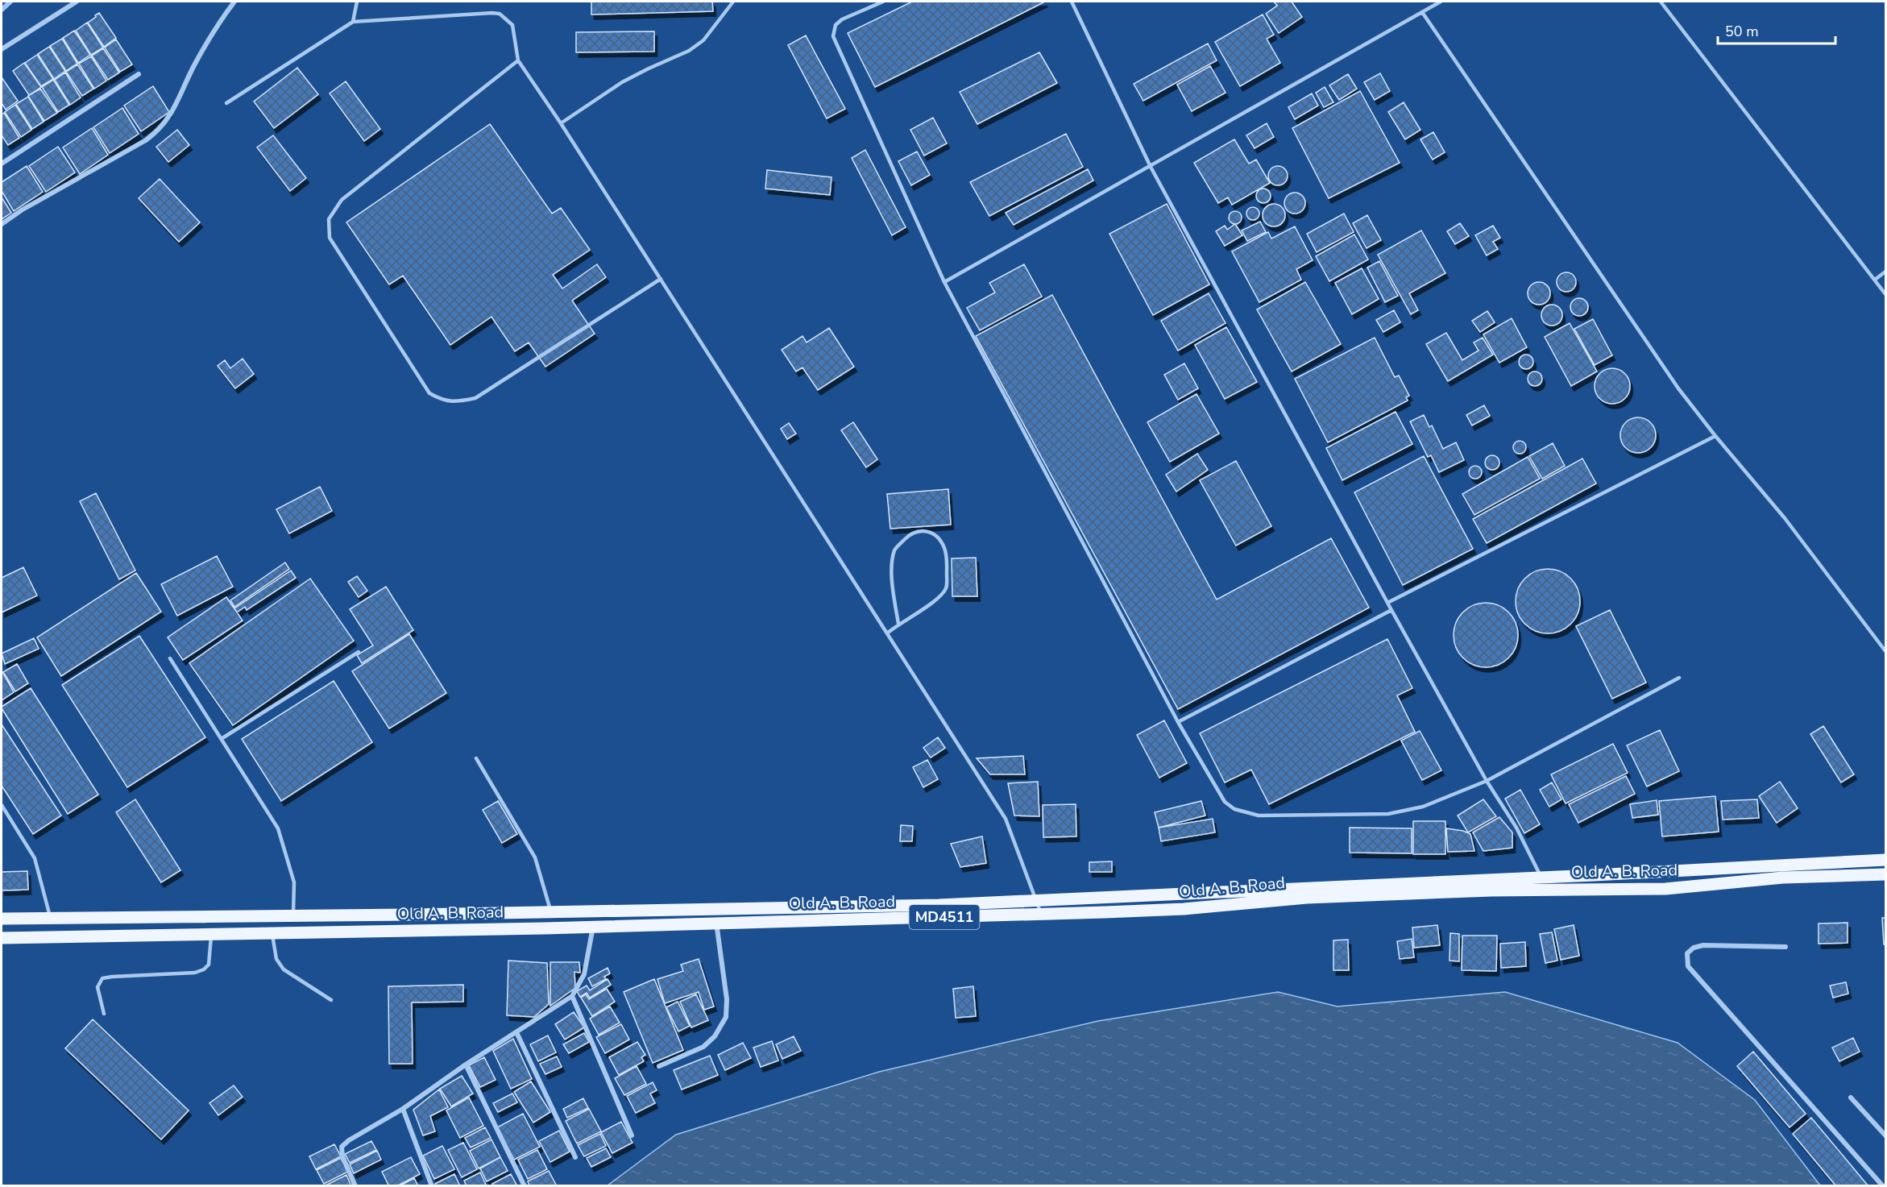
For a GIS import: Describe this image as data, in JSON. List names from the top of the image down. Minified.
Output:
{"streets":{"main road":["Old A. B. Road","MD4511"]},"scale_bar":"50 m"}
